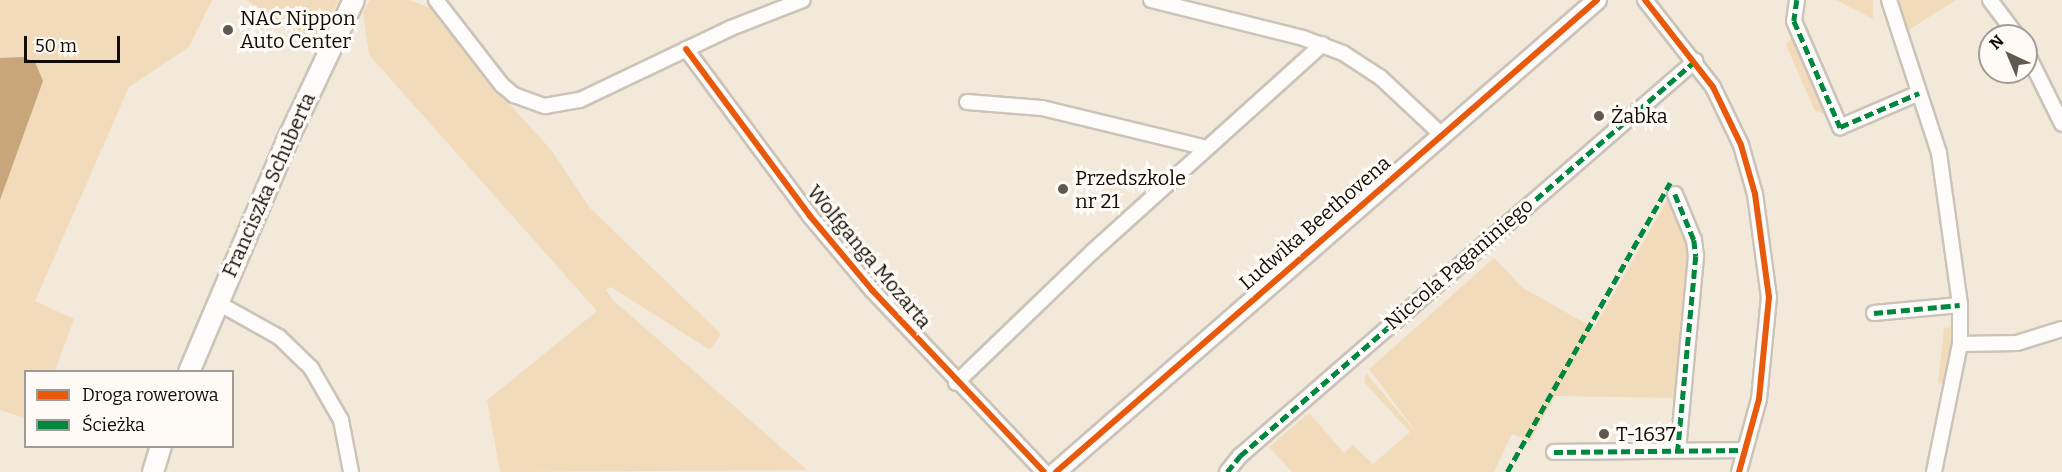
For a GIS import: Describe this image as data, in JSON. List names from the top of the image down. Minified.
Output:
{"streets":{"main road":["Franciszka Schuberta"],"street":["Ludwika Beethovena","Wolfganga Mozarta","Niccola Paganiniego"]},"places":["NAC Nippon Auto Center","Żabka","Przedszkole nr 21","T-1637"],"legend":["Droga rowerowa","Ścieżka"],"scale_bar":"50 m","north":"top left"}
